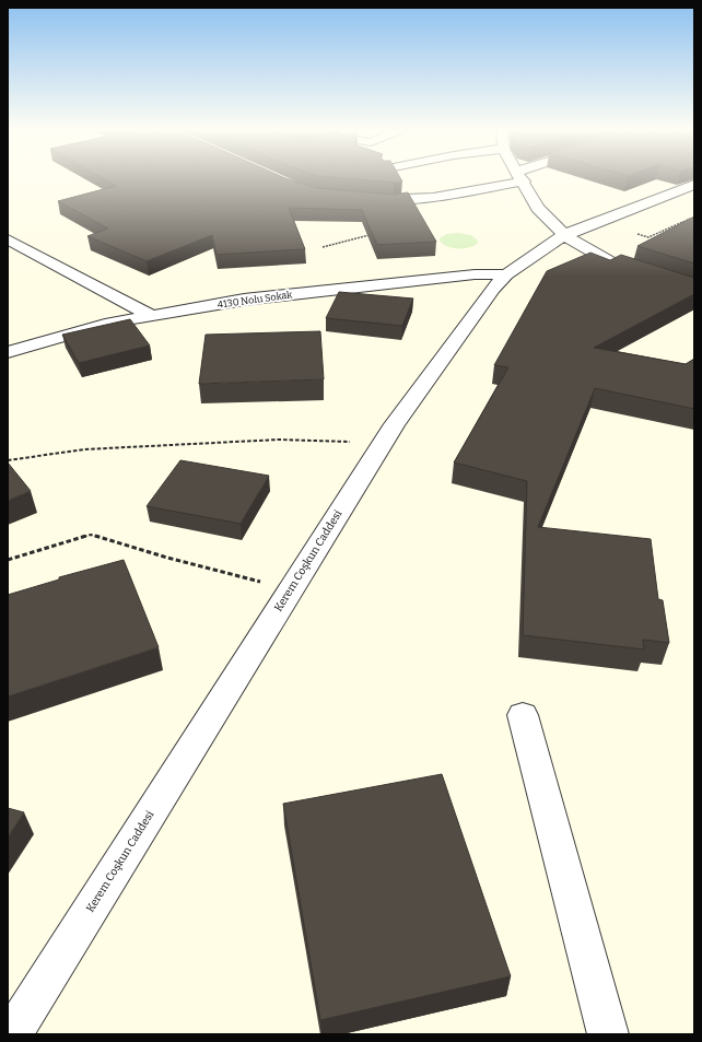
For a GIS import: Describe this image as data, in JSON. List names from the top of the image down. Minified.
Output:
{"streets":{"street":["4130 Nolu Sokak","Kerem Coşkun Caddesi"]},"crossings":[["4130 Nolu Sokak","Kerem Coşkun Caddesi"]]}
